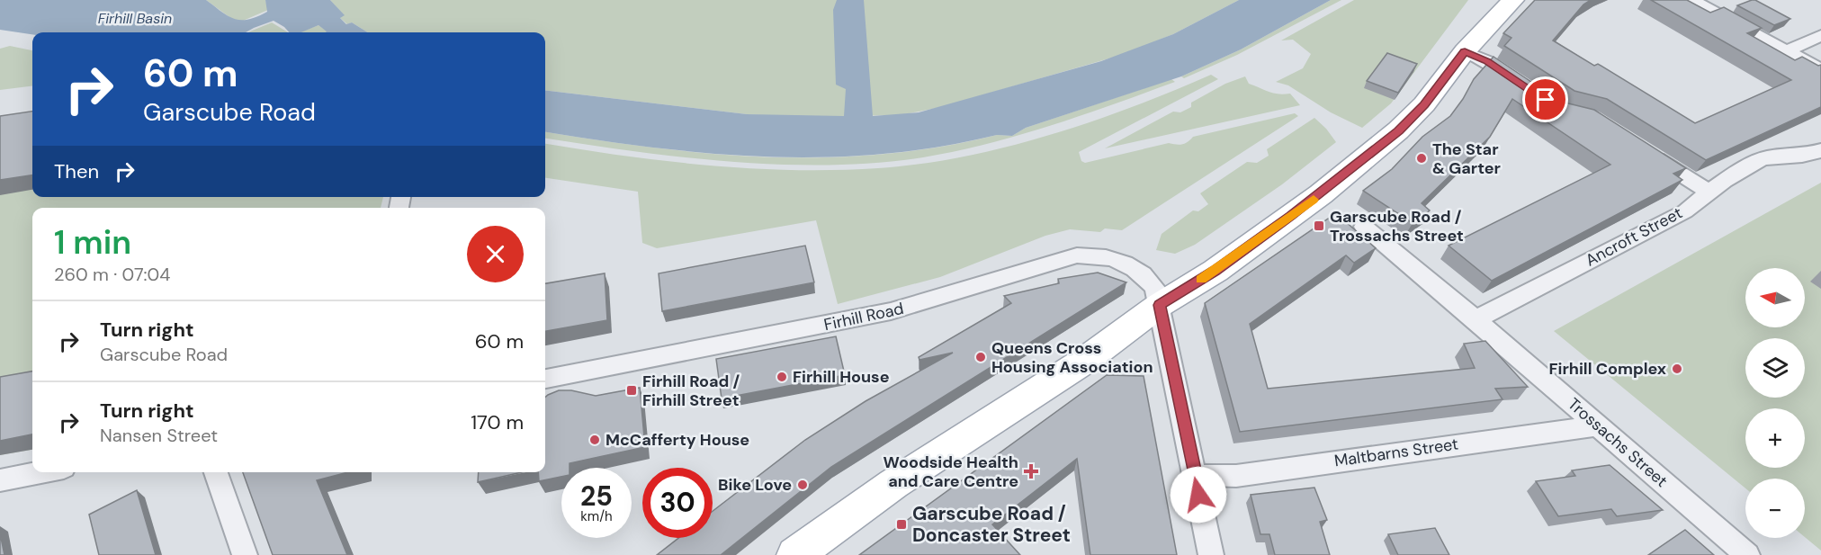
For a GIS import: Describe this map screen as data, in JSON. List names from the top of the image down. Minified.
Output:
{"streets":{"street":["Ancroft Street","Firhill Road","Trossachs Street","Maltbarns Street"]},"crossings":[["Ancroft Street","Trossachs Street"],["Firhill Road","Maltbarns Street"],["Trossachs Street","Maltbarns Street"]],"water":["Firhill Basin"],"places":{"other":["The Star & Garter","Queens Cross Housing Association","Firhill Complex","Firhill House","McCafferty House","Bike Love"],"transit":["Garscube Road / Trossachs Street","Firhill Road / Firhill Street","Garscube Road / Doncaster Street"],"health":["Woodside Health and Care Centre"]},"north":"left","page":{"turn":["60 m","Garscube Road"],"then":"Then","heading":["1 min","260 m · 07:04"],"map_buttons":["+","−"],"list":[{"name":"Turn right","note":"Garscube Road","value":"60 m"},{"name":"Turn right","note":"Nansen Street","value":"170 m"}],"speed":"25 km/h","limit":"30"}}
